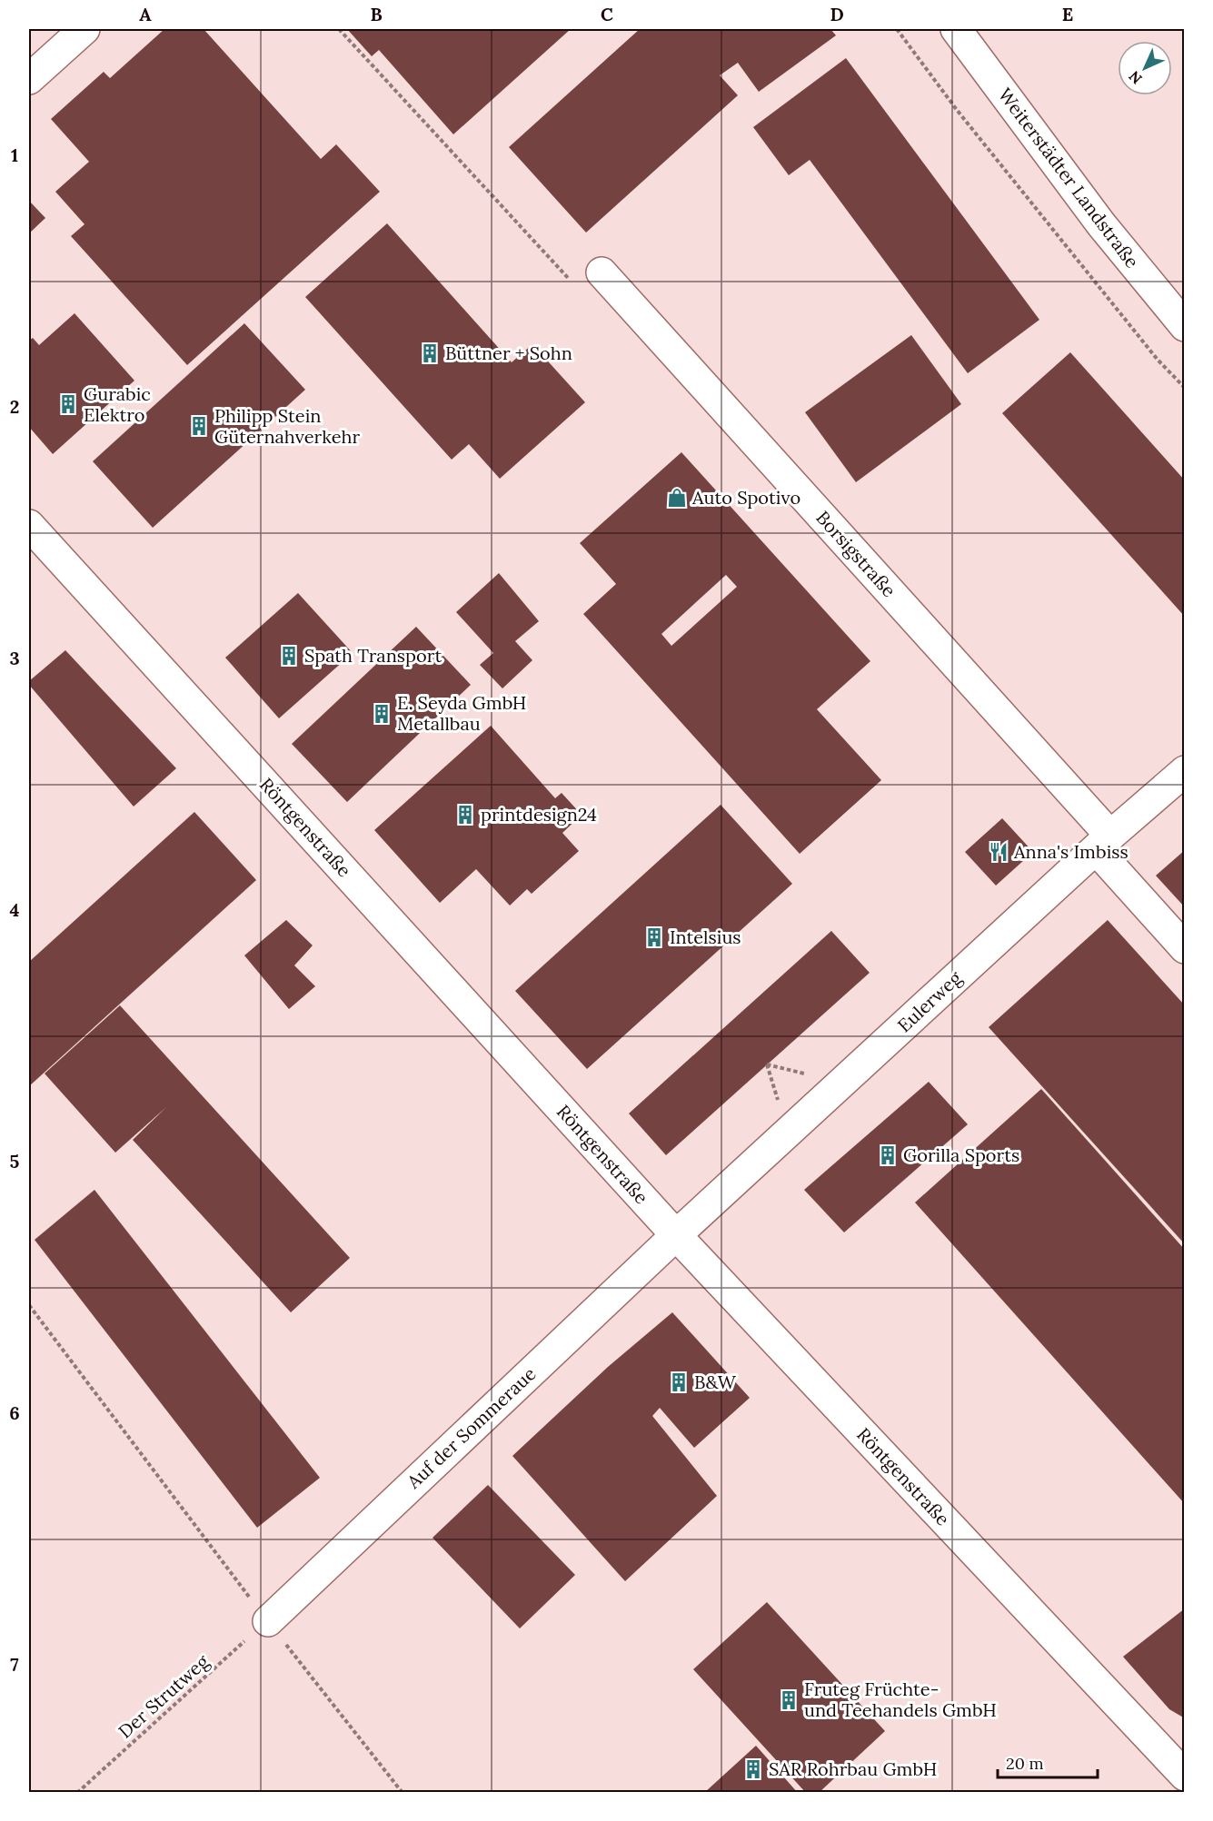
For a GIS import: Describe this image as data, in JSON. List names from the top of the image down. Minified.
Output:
{"streets":{"street":["Weiterstädter Landstraße","Borsigstraße","Röntgenstraße","Eulerweg","Auf der Sommeraue"],"path":["Der Strutweg"]},"crossings":[["Borsigstraße","Eulerweg"],["Röntgenstraße","Eulerweg"],["Röntgenstraße","Auf der Sommeraue"],["Eulerweg","Auf der Sommeraue"],["Auf der Sommeraue","Der Strutweg"]],"places":{"building":["Büttner + Sohn","Gurabic Elektro","Philipp Stein Güternahverkehr","Spath Transport","E. Seyda GmbH Metallbau","printdesign24","Intelsius","Gorilla Sports","B&W","Fruteg Früchte- und Teehandels GmbH","SAR Rohrbau GmbH"],"shop":["Auto Spotivo"],"restaurant":["Anna's Imbiss"]},"scale_bar":"20 m","north":"bottom left","grid":{"columns":["A","B","C","D","E"],"rows":["1","2","3","4","5","6","7"]}}
